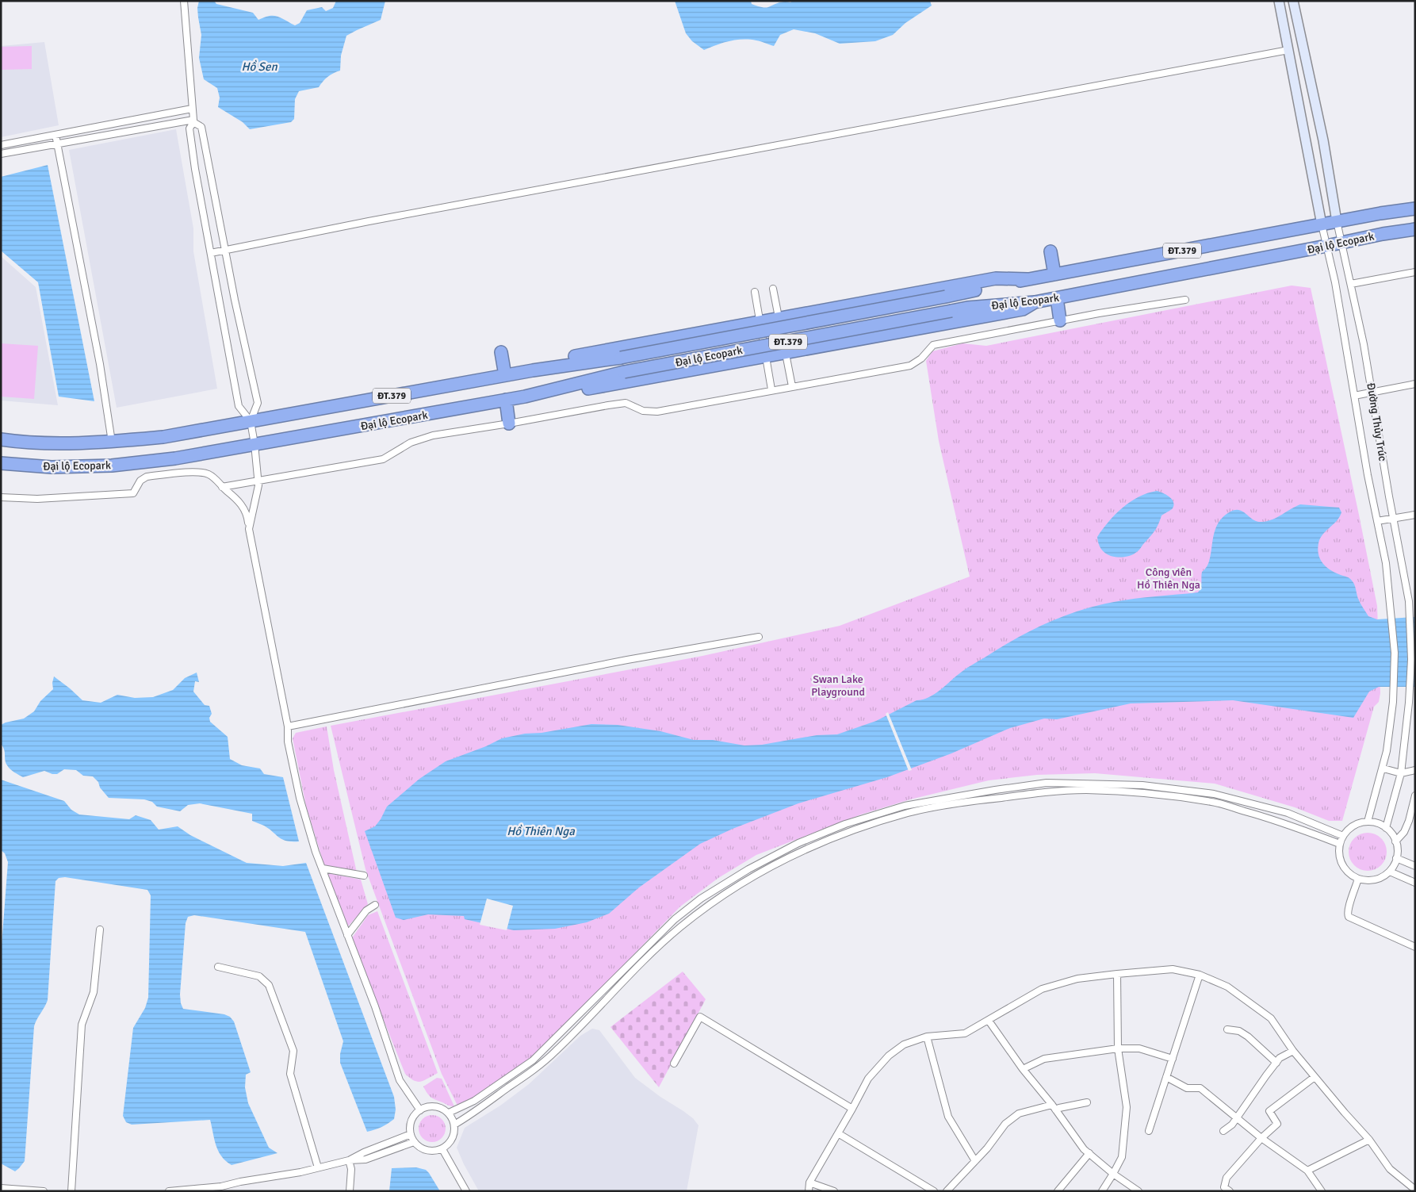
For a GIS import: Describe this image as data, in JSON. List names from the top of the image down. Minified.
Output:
{"streets":{"highway":["Đại lộ Ecopark","ĐT.379"],"street":["Đường Thủy Trúc"]},"crossings":[["Đại lộ Ecopark","Đường Thủy Trúc"]],"water":["Hồ Sen","Hồ Thiên Nga"],"parks":["Công viên Hồ Thiên Nga","Swan Lake Playground"]}
